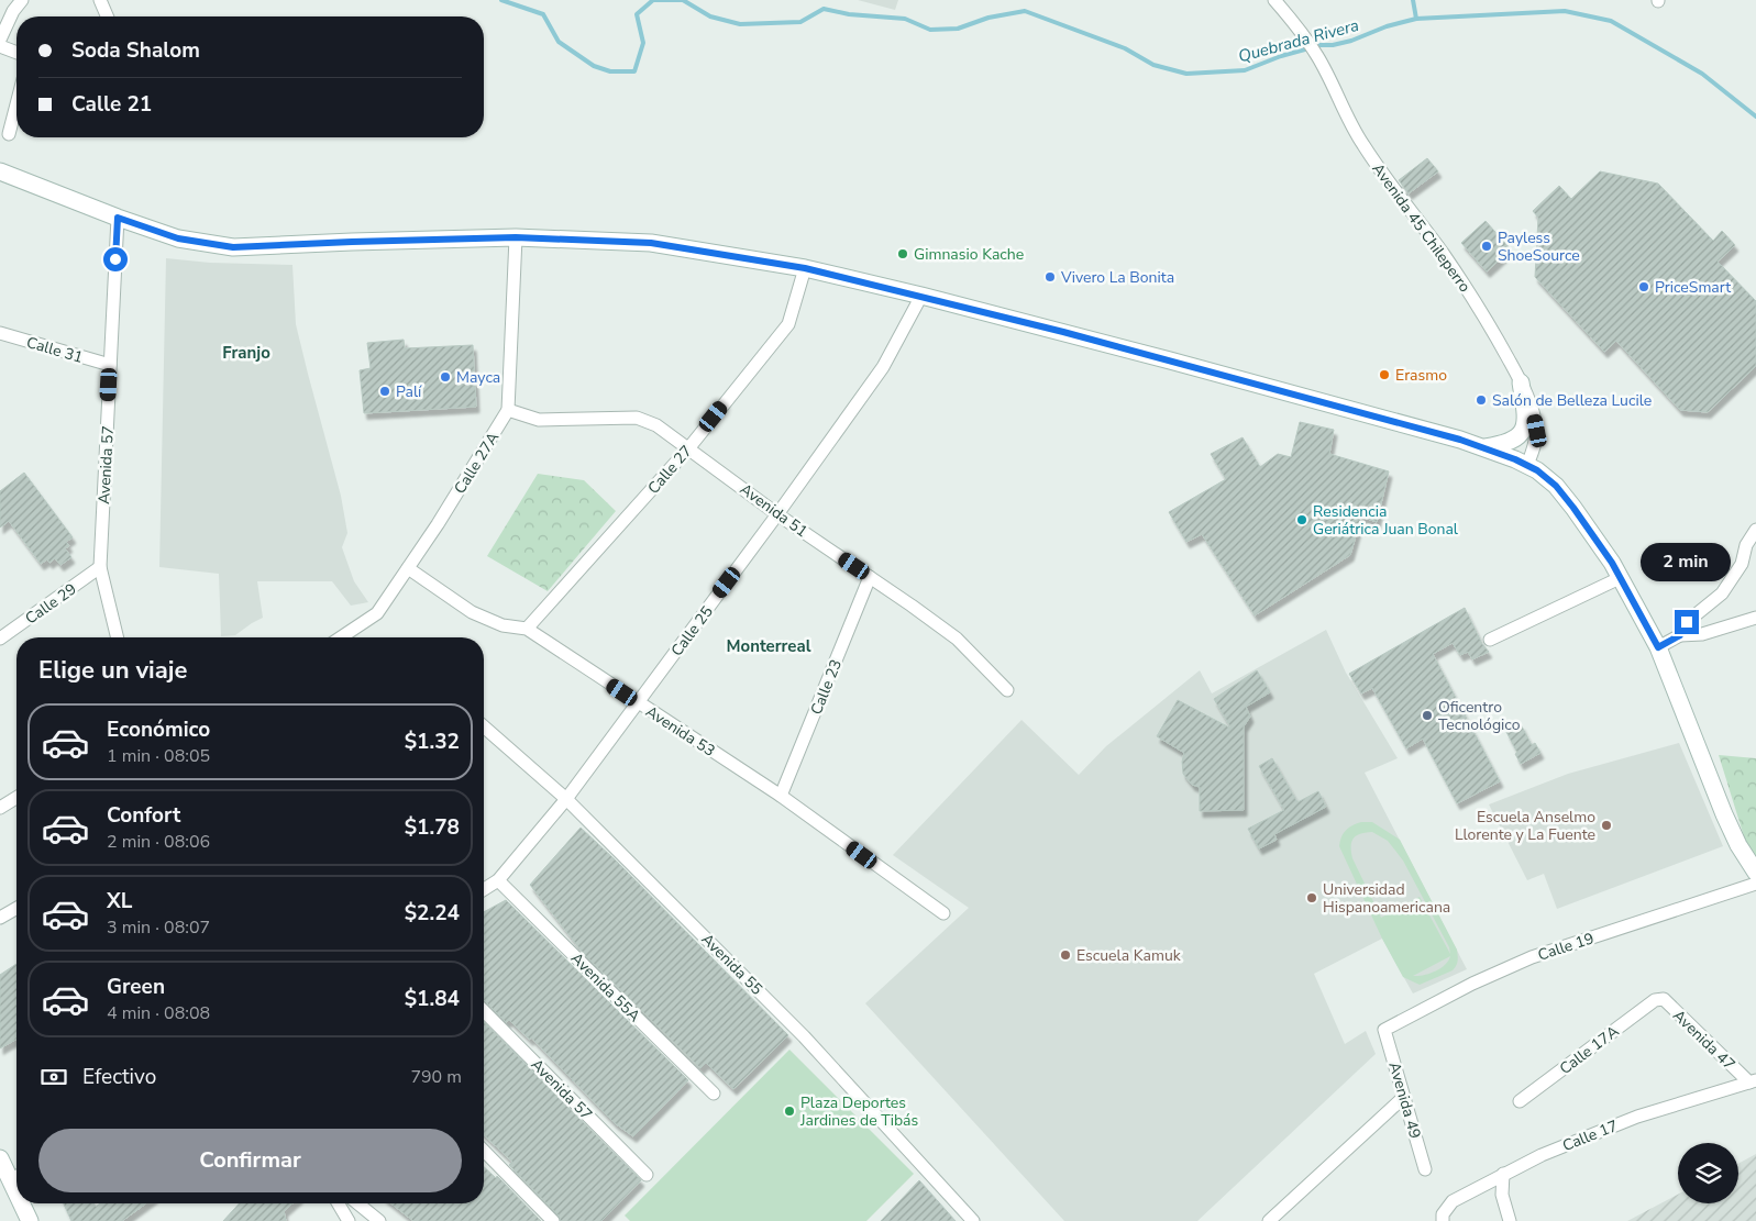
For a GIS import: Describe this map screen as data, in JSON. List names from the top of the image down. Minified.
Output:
{"streets":{"street":["Avenida 45 Chileperro","Calle 31","Calle 27A","Avenida 57","Calle 27","Avenida 51","Calle 29","Calle 25","Calle 23","Avenida 53","Calle 19","Avenida 55","Avenida 55A","Avenida 47","Calle 17A","Avenida 49","Calle 17"]},"crossings":[["Calle 31","Avenida 57"],["Calle 27A","Avenida 51"],["Calle 27A","Avenida 53"],["Avenida 57","Calle 29"],["Calle 27","Avenida 51"],["Calle 27","Avenida 53"],["Avenida 51","Calle 25"],["Avenida 51","Calle 23"],["Calle 25","Avenida 53"],["Calle 25","Avenida 55"],["Calle 25","Avenida 55A"],["Calle 23","Avenida 53"],["Calle 19","Avenida 49"],["Avenida 47","Calle 17A"],["Avenida 47","Calle 17"]],"districts":["Franjo","Monterreal"],"water":["Quebrada Rivera"],"places":["Payless ShoeSource","Gimnasio Kache","Vivero La Bonita","PriceSmart","Erasmo","Mayca","Palí","Salón de Belleza Lucile","Residencia Geriátrica Juan Bonal","Oficentro Tecnológico","Escuela Anselmo Llorente y La Fuente","Universidad Hispanoamericana","Escuela Kamuk","Plaza Deportes Jardines de Tibás"],"page":{"banner":["Soda Shalom","Calle 21"],"bubble":"2 min","heading":"Elige un viaje","list":[{"name":"Económico","note":"1 min · 08:05","value":"$1.32"},{"name":"Confort","note":"2 min · 08:06","value":"$1.78"},{"name":"XL","note":"3 min · 08:07","value":"$2.24"},{"name":"Green","note":"4 min · 08:08","value":"$1.84"}],"pay":["Efectivo","790 m"],"buttons":"Confirmar"}}
